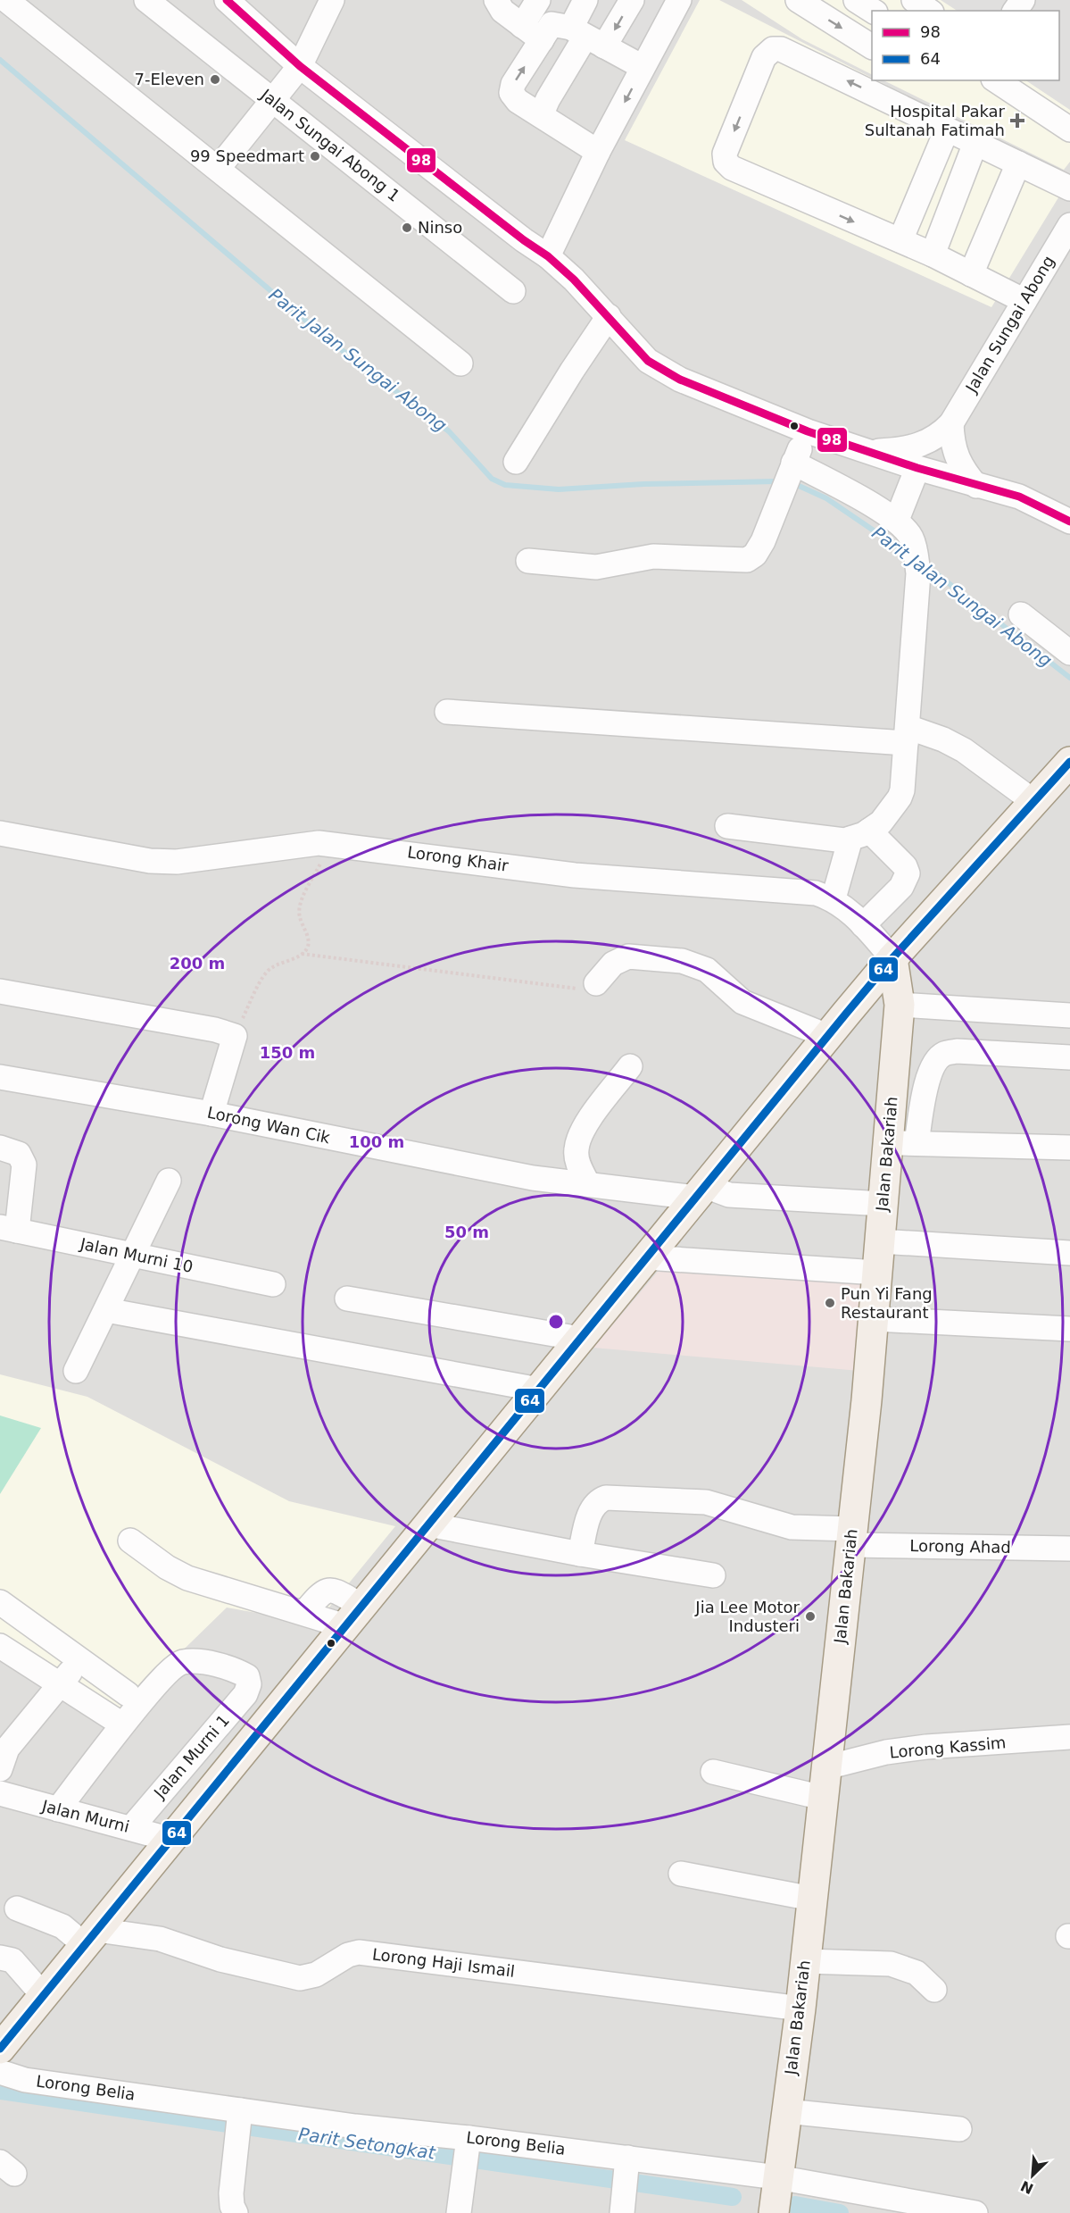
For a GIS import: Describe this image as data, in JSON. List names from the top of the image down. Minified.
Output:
{"streets":{"main road":["Jalan Bakariah"],"street":["Jalan Sungai Abong 1","Jalan Sungai Abong","Lorong Khair","Lorong Wan Cik","Jalan Murni 10","Lorong Ahad","Lorong Kassim","Jalan Murni 1","Jalan Murni","Lorong Haji Ismail","Lorong Belia"]},"crossings":[["Lorong Khair","Jalan Bakariah"],["Jalan Bakariah","Lorong Ahad"],["Jalan Bakariah","Lorong Kassim"],["Jalan Bakariah","Lorong Haji Ismail"],["Jalan Bakariah","Lorong Belia"],["Jalan Murni 1","Jalan Murni"]],"water":["Parit Jalan Sungai Abong","Parit Setongkat"],"places":{"other":["7-Eleven","99 Speedmart","Ninso","Pun Yi Fang Restaurant","Jia Lee Motor Industeri"],"health":["Hospital Pakar Sultanah Fatimah"]},"lines":["transit line 98","transit line 64"],"legend":["98","64"],"north":"bottom left","rings":["200 m","150 m","100 m","50 m"]}
